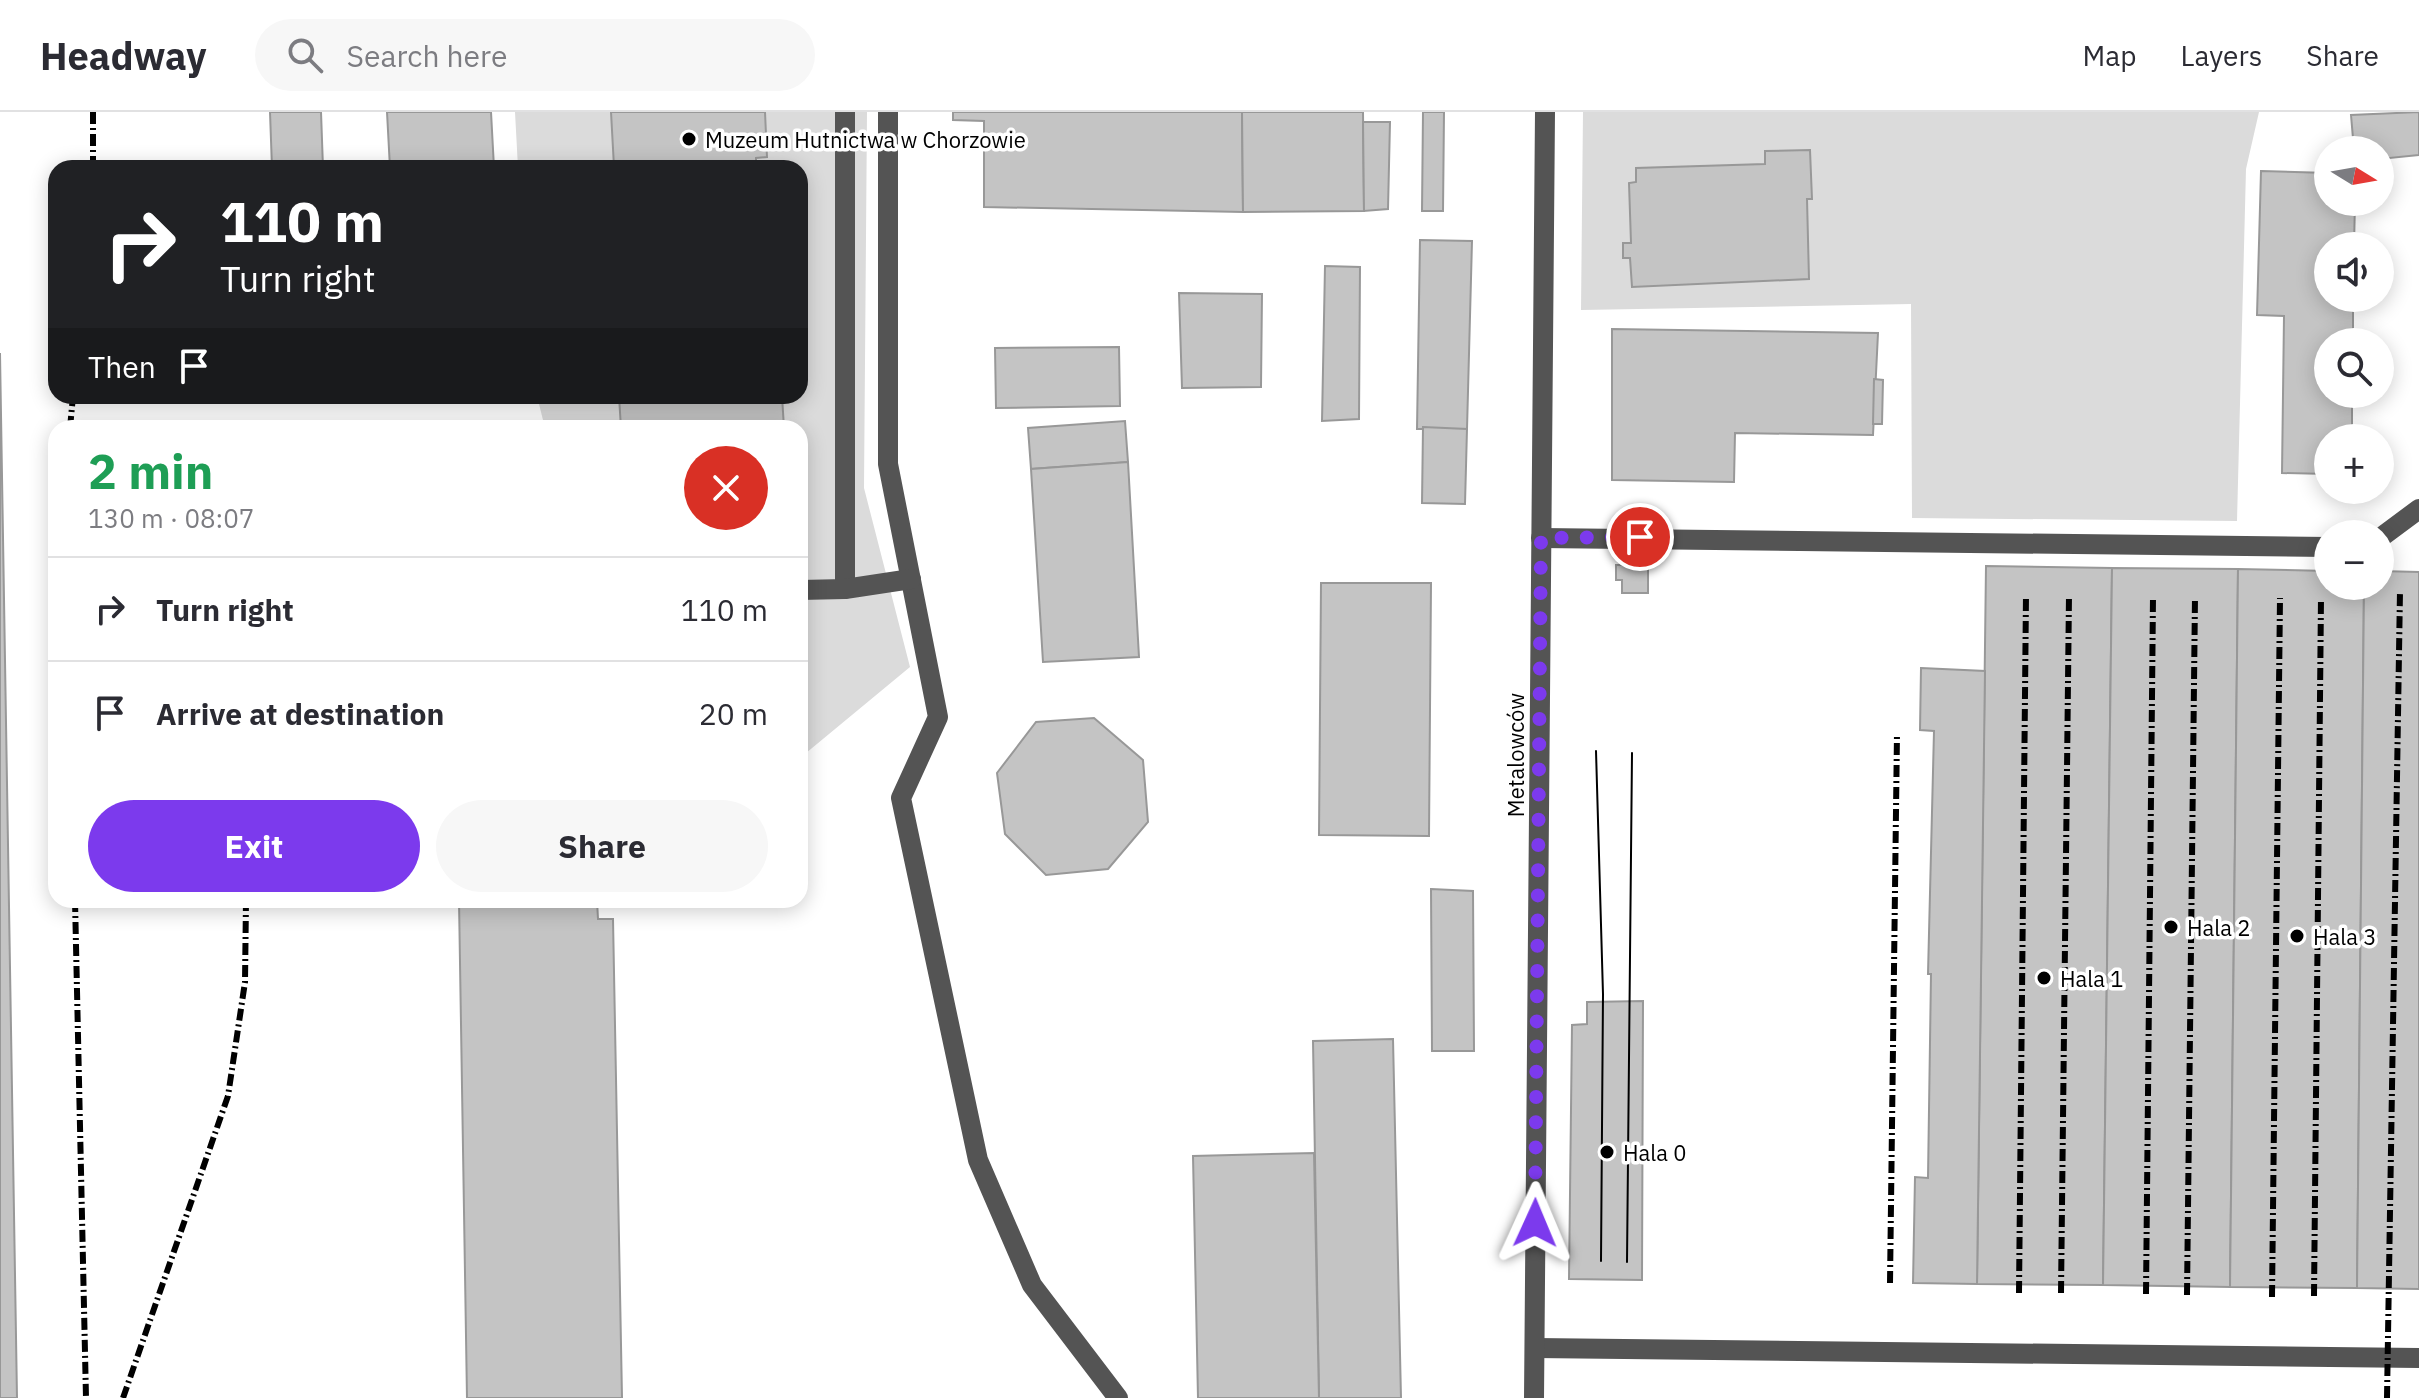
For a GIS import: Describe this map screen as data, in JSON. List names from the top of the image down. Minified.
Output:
{"streets":{"street":["Metalowców"]},"places":["Muzeum Hutnictwa w Chorzowie","Hala 2","Hala 3","Hala 1","Hala 0"],"north":"right","page":{"header":"Headway","search":"Search here","nav":["Map","Layers","Share"],"map_buttons":["+","−"],"turn":["110 m","Turn right"],"then":"Then","heading":["2 min","130 m · 08:07"],"list":[{"name":"Turn right","value":"110 m"},{"name":"Arrive at destination","value":"20 m"}],"buttons":["Exit","Share"]}}
